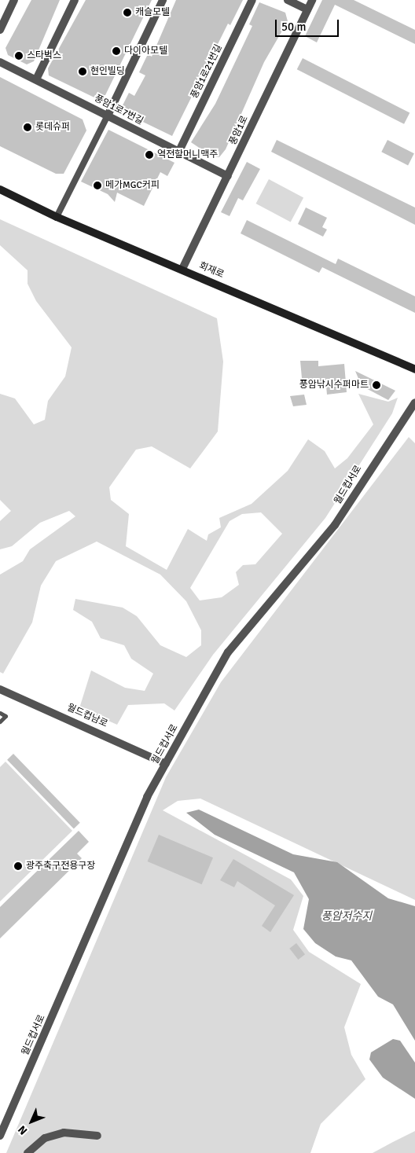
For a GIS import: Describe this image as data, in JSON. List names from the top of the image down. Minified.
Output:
{"streets":{"main road":["회재로"],"street":["풍암1로21번길","풍암1로7번길","풍암1로","월드컵서로","월드컵남로"]},"crossings":[["풍암1로21번길","풍암1로7번길"],["풍암1로7번길","풍암1로"],["풍암1로","회재로"],["월드컵서로","월드컵남로"]],"water":["풍암저수지"],"places":["캐슬모텔","다이아모텔","스타벅스","현인빌딩","롯데슈퍼","역전할머니맥주","메가MGC커피","풍암낚시수퍼마트","광주축구전용구장"],"scale_bar":"50 m","north":"bottom left"}
